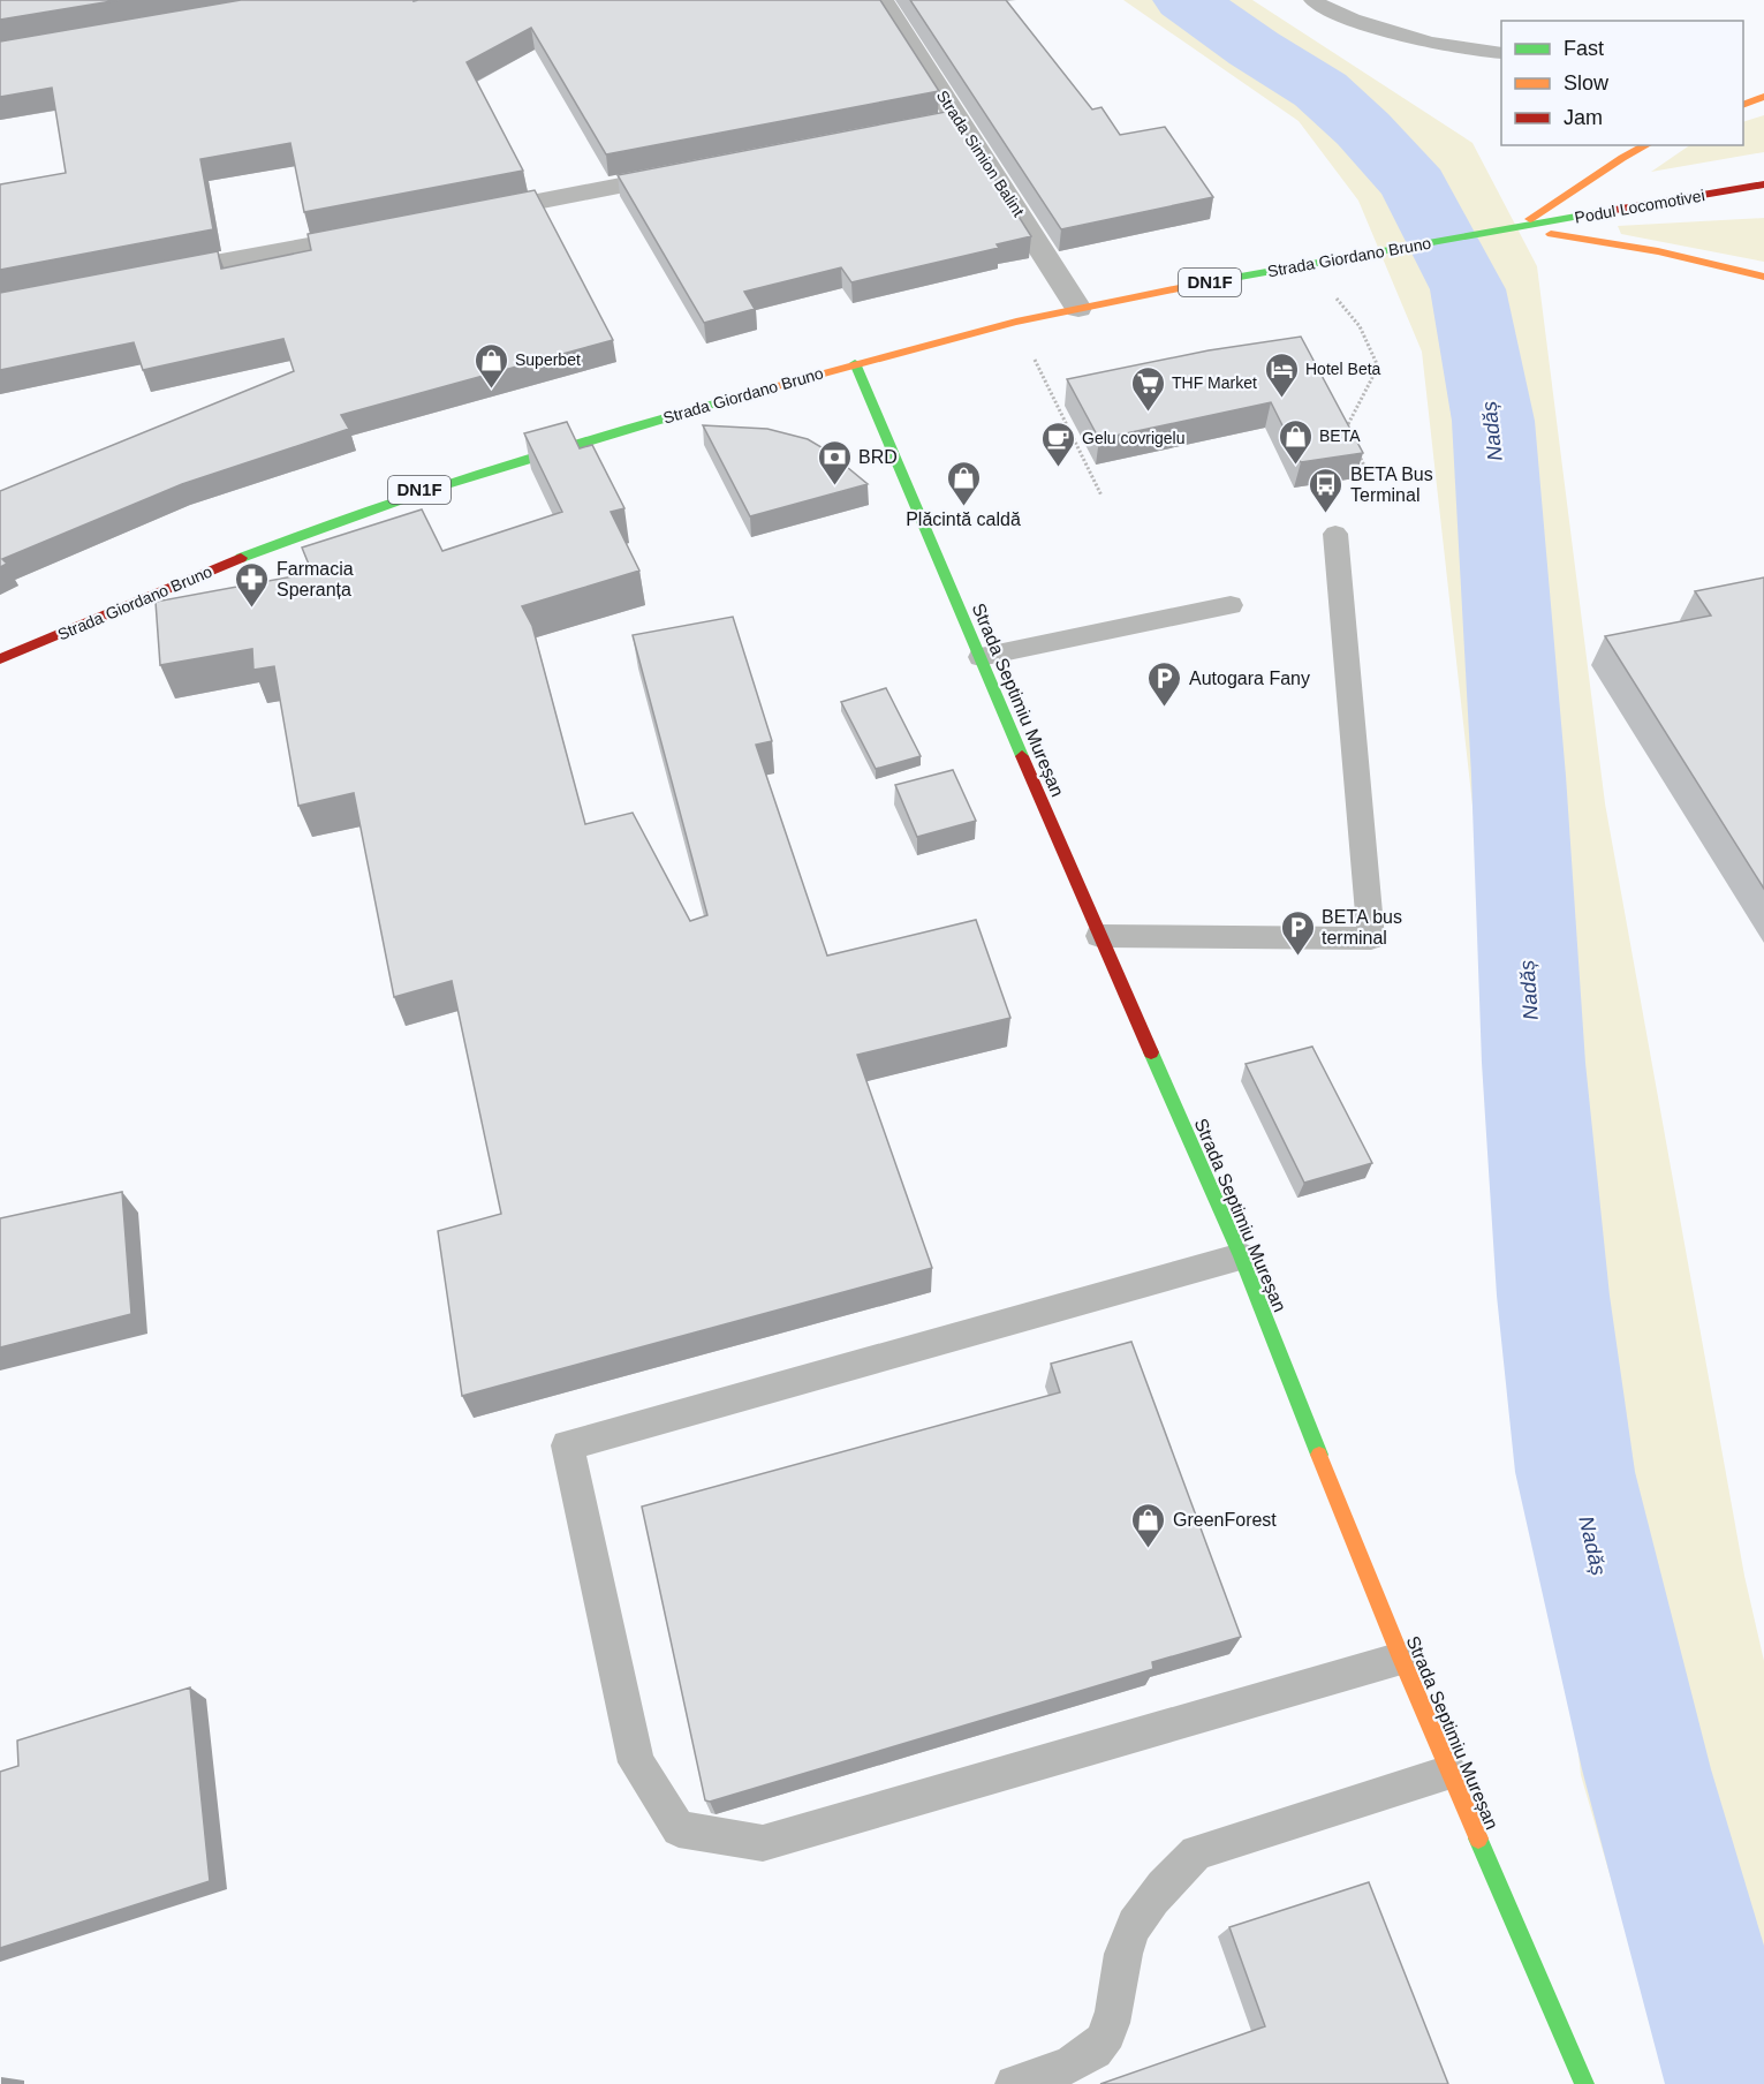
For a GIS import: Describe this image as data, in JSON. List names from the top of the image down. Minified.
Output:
{"streets":{"main road":["Podul Locomotivei","Strada Giordano Bruno","DN1F","Strada Septimiu Mureșan"],"street":["Strada Simion Balint"]},"crossings":[["Strada Simion Balint","Strada Giordano Bruno"],["Podul Locomotivei","Strada Giordano Bruno"],["Strada Giordano Bruno","Strada Septimiu Mureșan"]],"water":["Nadăș"],"places":{"shop":["Superbet","BETA","Plăcintă caldă","GreenForest"],"hotel":["Hotel Beta"],"supermarket":["THF Market"],"cafe":["Gelu covrigelu"],"bank":["BRD"],"bus stop":["BETA Bus Terminal"],"pharmacy":["Farmacia Speranța"],"parking":["Autogara Fany","BETA bus terminal"]},"legend":["Fast","Slow","Jam"]}
